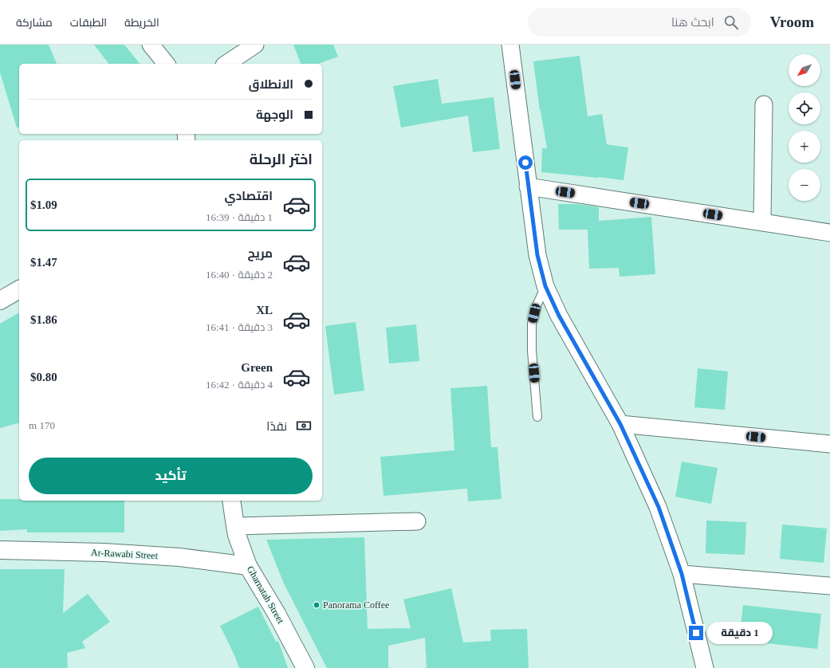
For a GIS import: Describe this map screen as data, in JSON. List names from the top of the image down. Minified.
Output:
{"streets":{"street":["Ar-Rawabi Street","Gharnatah Street"]},"crossings":[["Ar-Rawabi Street","Gharnatah Street"]],"places":["Panorama Coffee"],"north":"bottom left","page":{"header":"Vroom","search":"ابحث هنا","nav":["الخريطة","الطبقات","مشاركة"],"map_buttons":["+","−"],"banner":["الانطلاق","الوجهة"],"heading":"اختر الرحلة","list":[{"name":"اقتصادي","note":"1 دقيقة · 16:39","value":"$1.09"},{"name":"مريح","note":"2 دقيقة · 16:40","value":"$1.47"},{"name":"XL","note":"3 دقيقة · 16:41","value":"$1.86"},{"name":"Green","note":"4 دقيقة · 16:42","value":"$0.80"}],"pay":["نقدًا","170 m"],"buttons":"تأكيد","bubble":"1 دقيقة"}}
